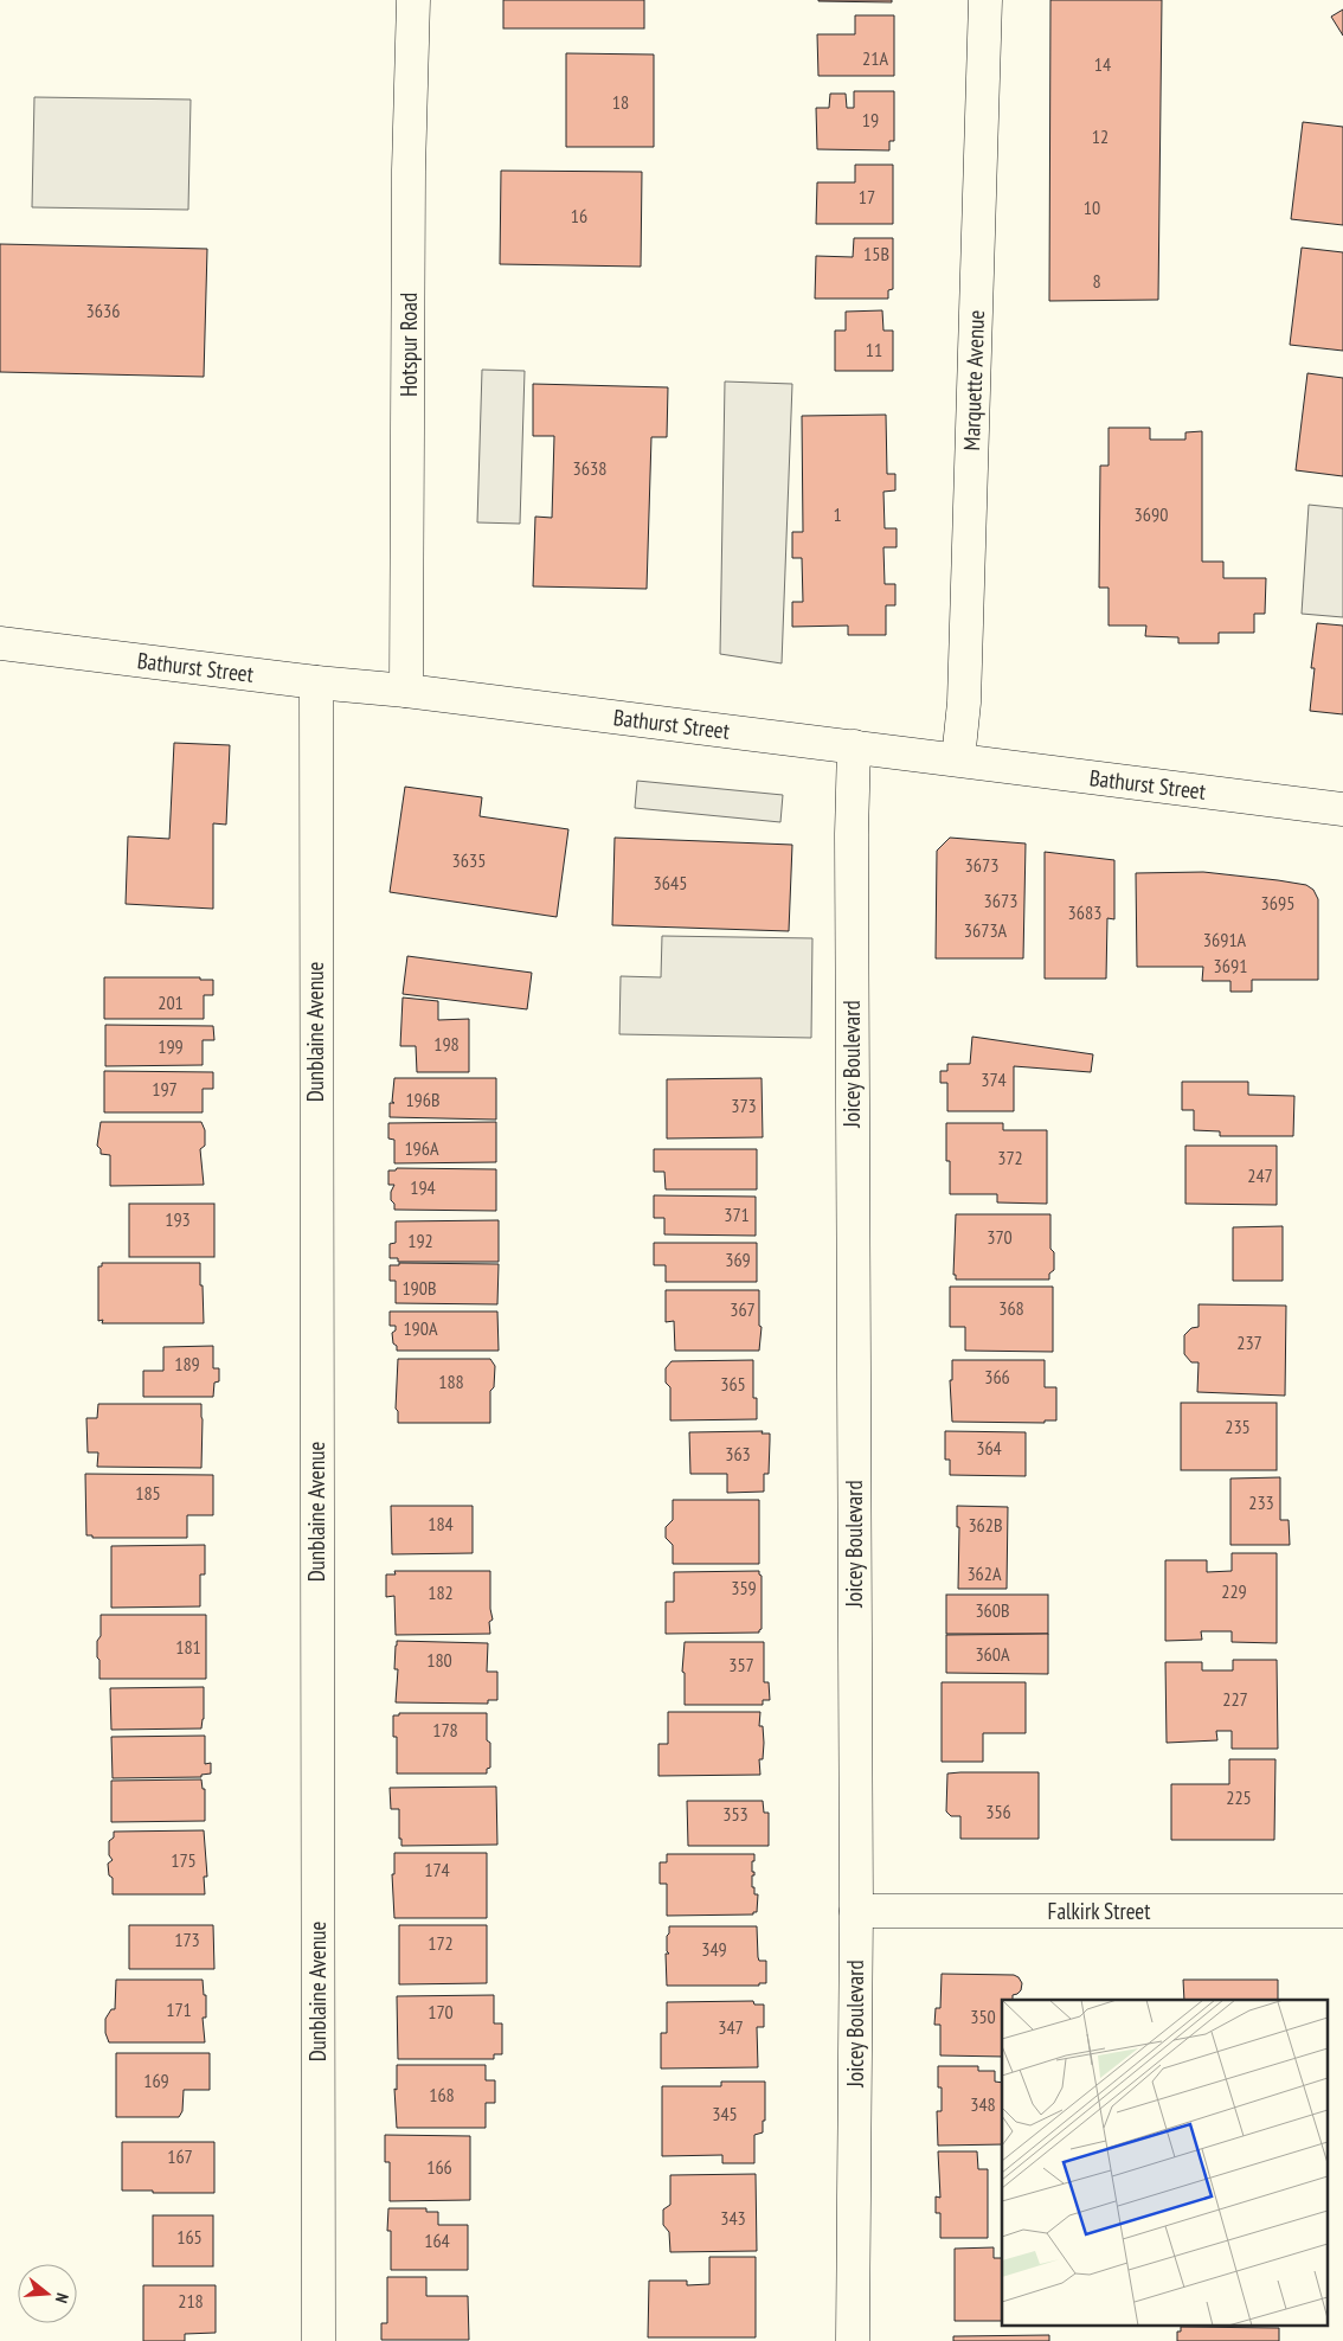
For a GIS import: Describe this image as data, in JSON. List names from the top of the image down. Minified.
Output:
{"streets":{"street":["Hotspur Road","Marquette Avenue","Bathurst Street","Dunblaine Avenue","Joicey Boulevard","Falkirk Street"]},"crossings":[["Hotspur Road","Bathurst Street"],["Marquette Avenue","Bathurst Street"],["Bathurst Street","Dunblaine Avenue"],["Bathurst Street","Joicey Boulevard"],["Joicey Boulevard","Falkirk Street"]],"house_numbers":["21A","14","18","19","12","17","10","16","15B","8","3636","11","3638","1","3690","3635","3673","3645","3673","3695","3683","3673A","3691A","3691","201","198","199","374","197","196B","373","196A","372","247","194","371","193","370","192","369","190B","368","367","190A","237","189","366","188","365","235","364","363","185","233","184","362B","362A","359","229","182","360B","181","360A","180","357","227","178","225","356","353","175","174","173","172","349","171","170","350","347","169","168","348","345","167","166","343","165","164","218"],"north":"right"}
